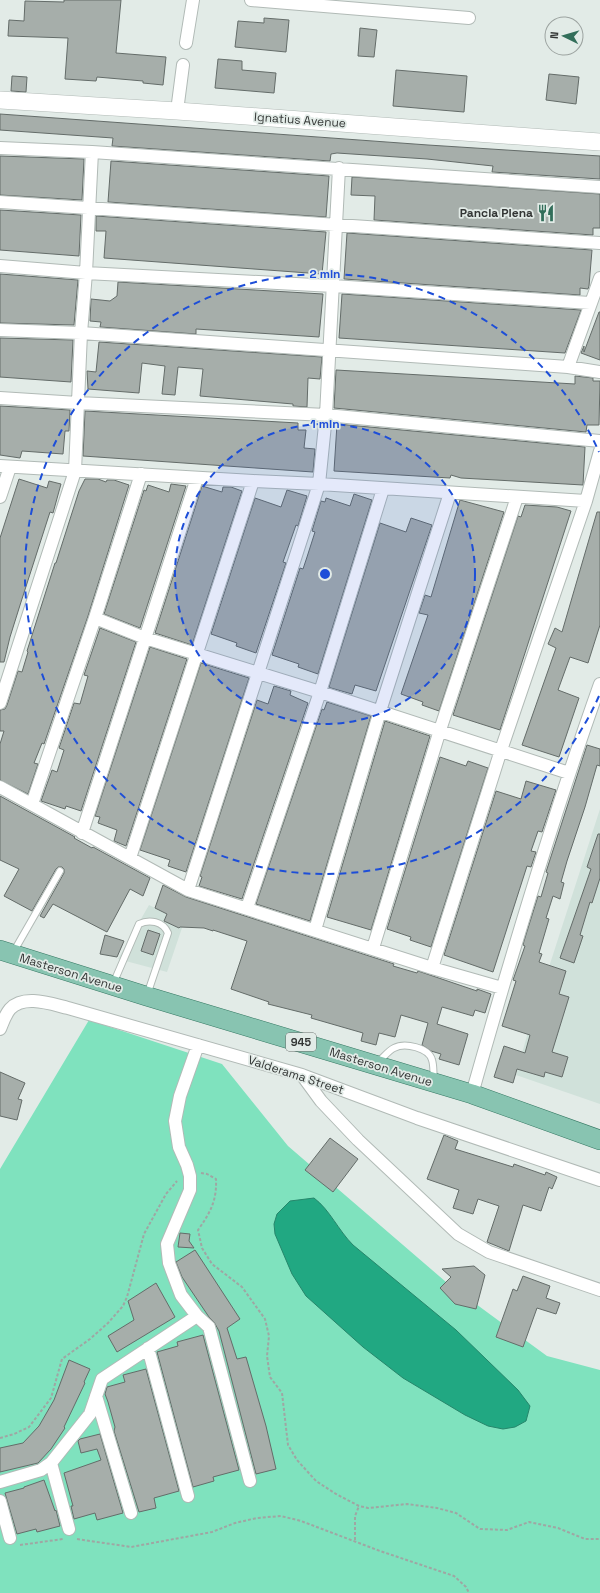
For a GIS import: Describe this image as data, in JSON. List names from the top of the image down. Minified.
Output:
{"streets":{"main road":["Masterson Avenue","945"],"street":["Ignatius Avenue","Valderama Street"]},"places":{"restaurant":["Pancia Piena"]},"north":"left","rings":["2 min","1 min"]}
